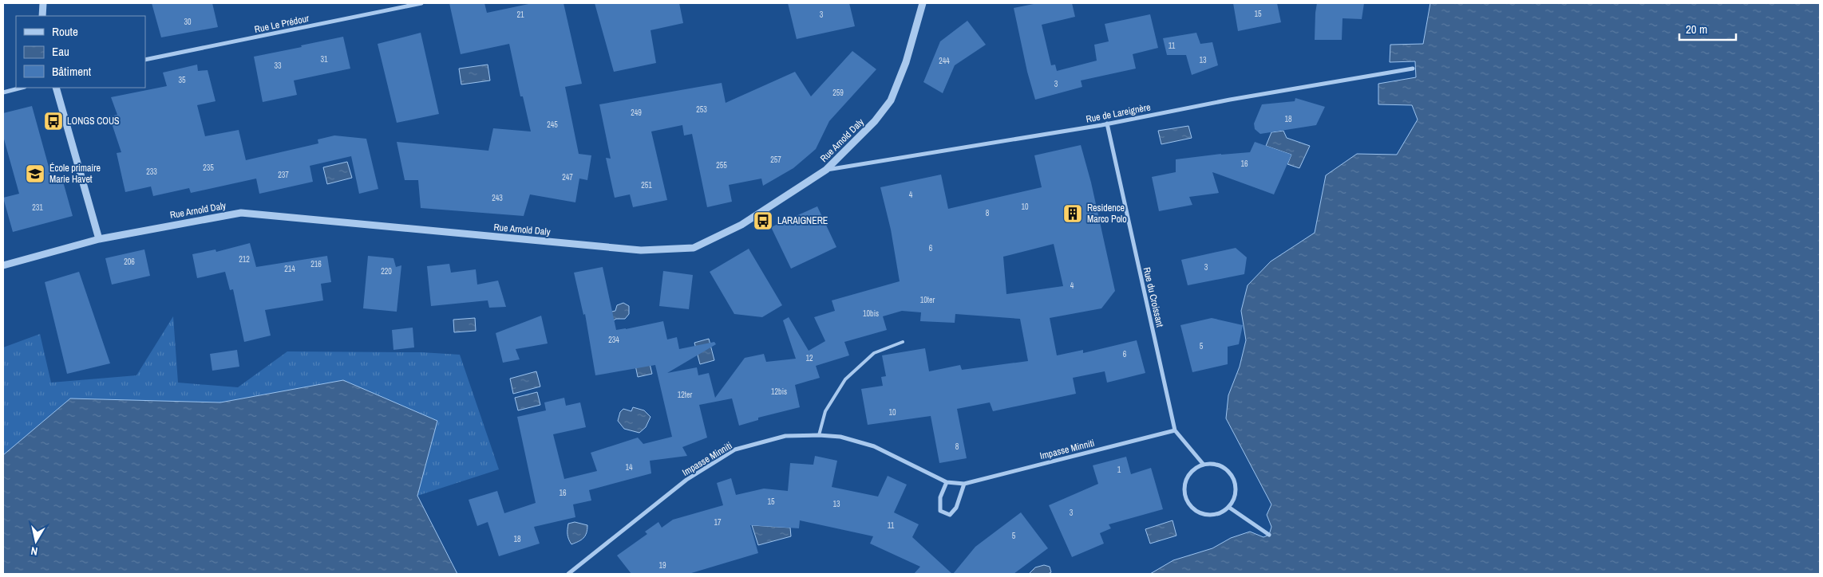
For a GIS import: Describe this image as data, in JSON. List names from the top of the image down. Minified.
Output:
{"streets":{"street":["Rue Le Prédour","Rue de Lareignère","Rue Arnold Daly","Rue du Croissant","Impasse Minniti"]},"crossings":[["Rue de Lareignère","Rue Arnold Daly"],["Rue de Lareignère","Rue du Croissant"],["Rue du Croissant","Impasse Minniti"]],"places":{"bus stop":["LONGS COUS","LARAIGNERE"],"school or university":["École primaire Marie Havet"],"building":["Residence Marco Polo"]},"house_numbers":["15","21","3","30","11","31","13","244","33","35","3","259","253","249","18","245","257","16","255","235","233","237","247","251","4","243","10","231","8","6","212","206","216","3","214","220","4","10ter","10bis","234","5","6","12","12bis","12ter","10","8","14","1","16","15","13","3","17","11","5","18","19"],"legend":["Route","Eau","Bâtiment"],"scale_bar":"20 m","north":"bottom"}
